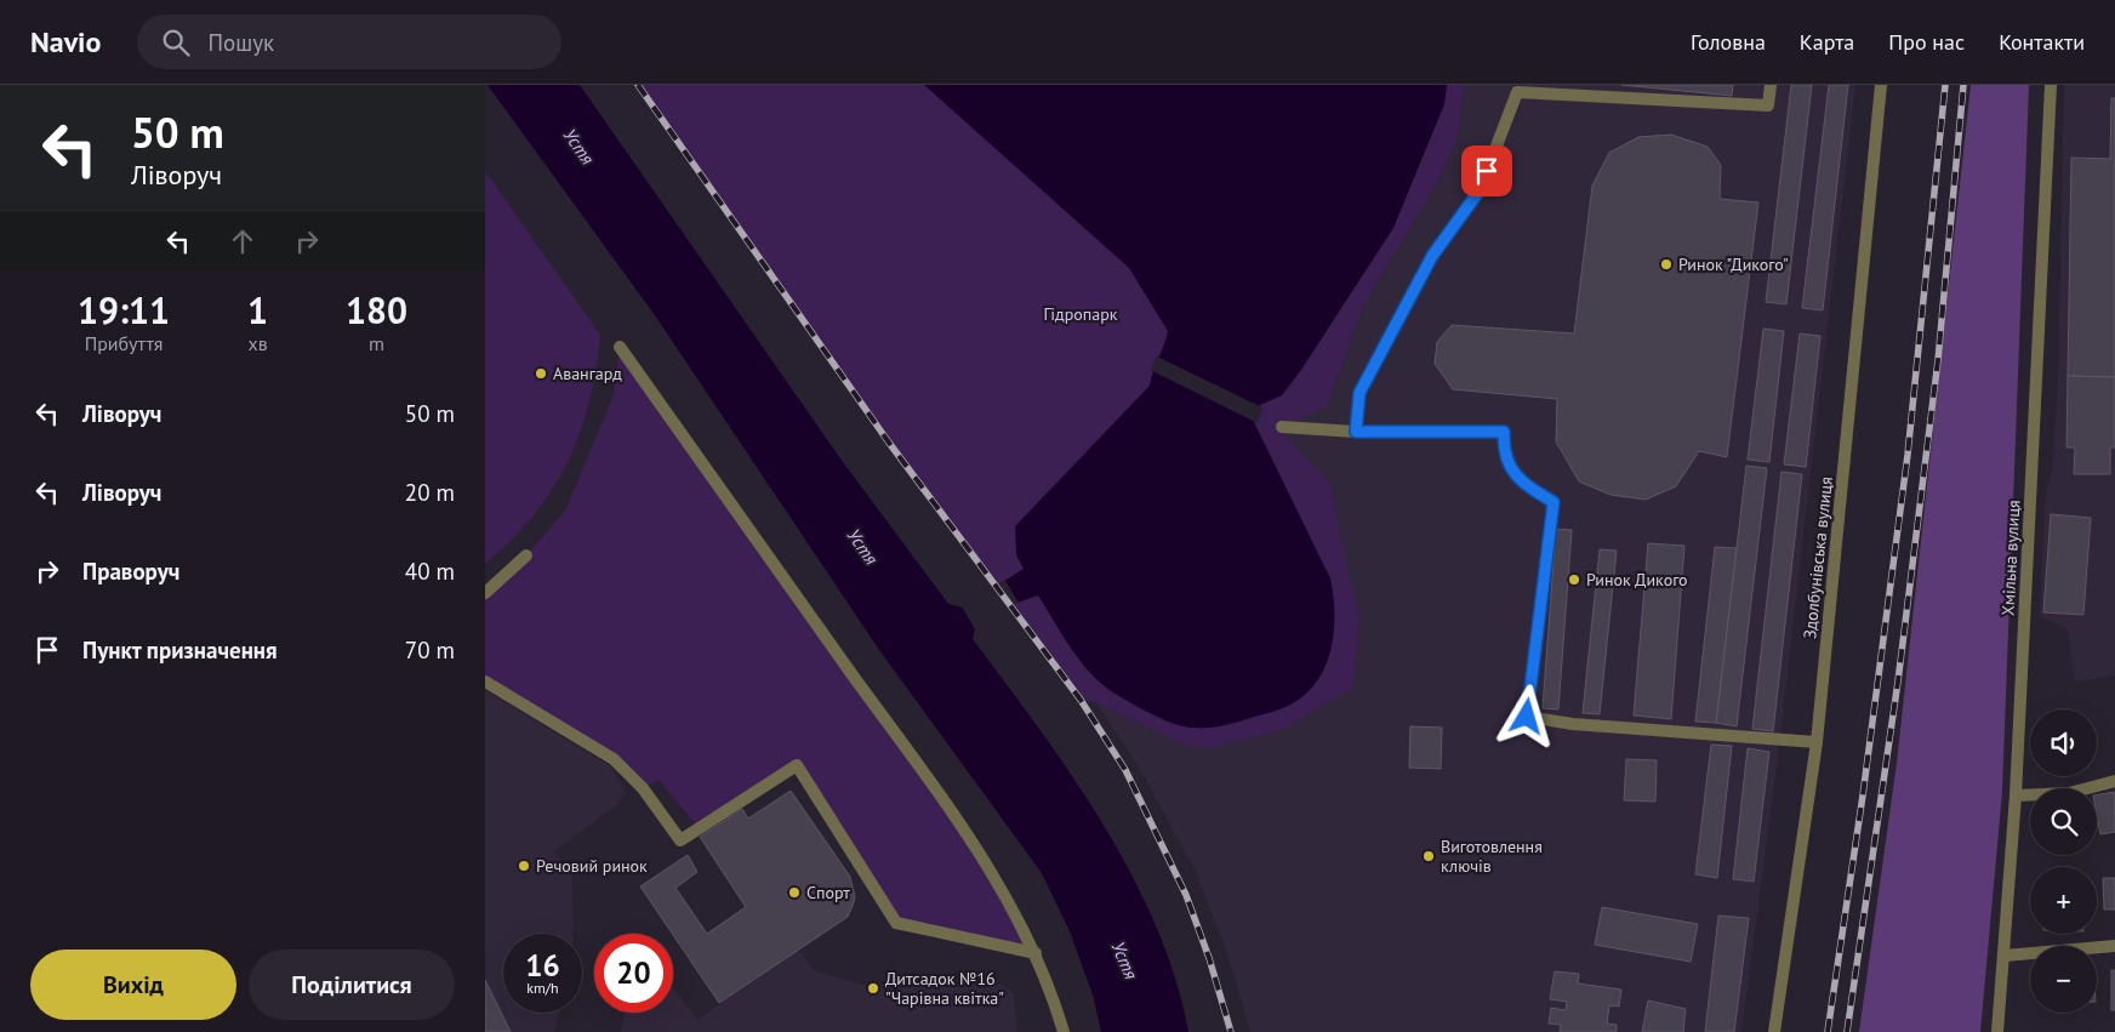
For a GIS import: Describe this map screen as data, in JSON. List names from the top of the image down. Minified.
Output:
{"streets":{"street":["Здолбунівська вулиця","Хмільна вулиця"]},"water":["Устя"],"parks":["Гідропарк"],"places":["Ринок \"Дикого\"","Авангард","Ринок Дикого","Виготовлення ключів","Речовий ринок","Спорт","Дитсадок №16 \"Чарівна квітка\""],"page":{"header":"Navio","search":"Пошук","nav":["Головна","Карта","Про нас","Контакти"],"turn":["50 m","Ліворуч"],"eta":["19:11","Прибуття","1","хв","180","m"],"list":[{"name":"Ліворуч","value":"50 m"},{"name":"Ліворуч","value":"20 m"},{"name":"Праворуч","value":"40 m"},{"name":"Пункт призначення","value":"70 m"}],"map_buttons":["+","−"],"speed":"16 km/h","limit":"20","buttons":["Вихід","Поділитися"]}}
